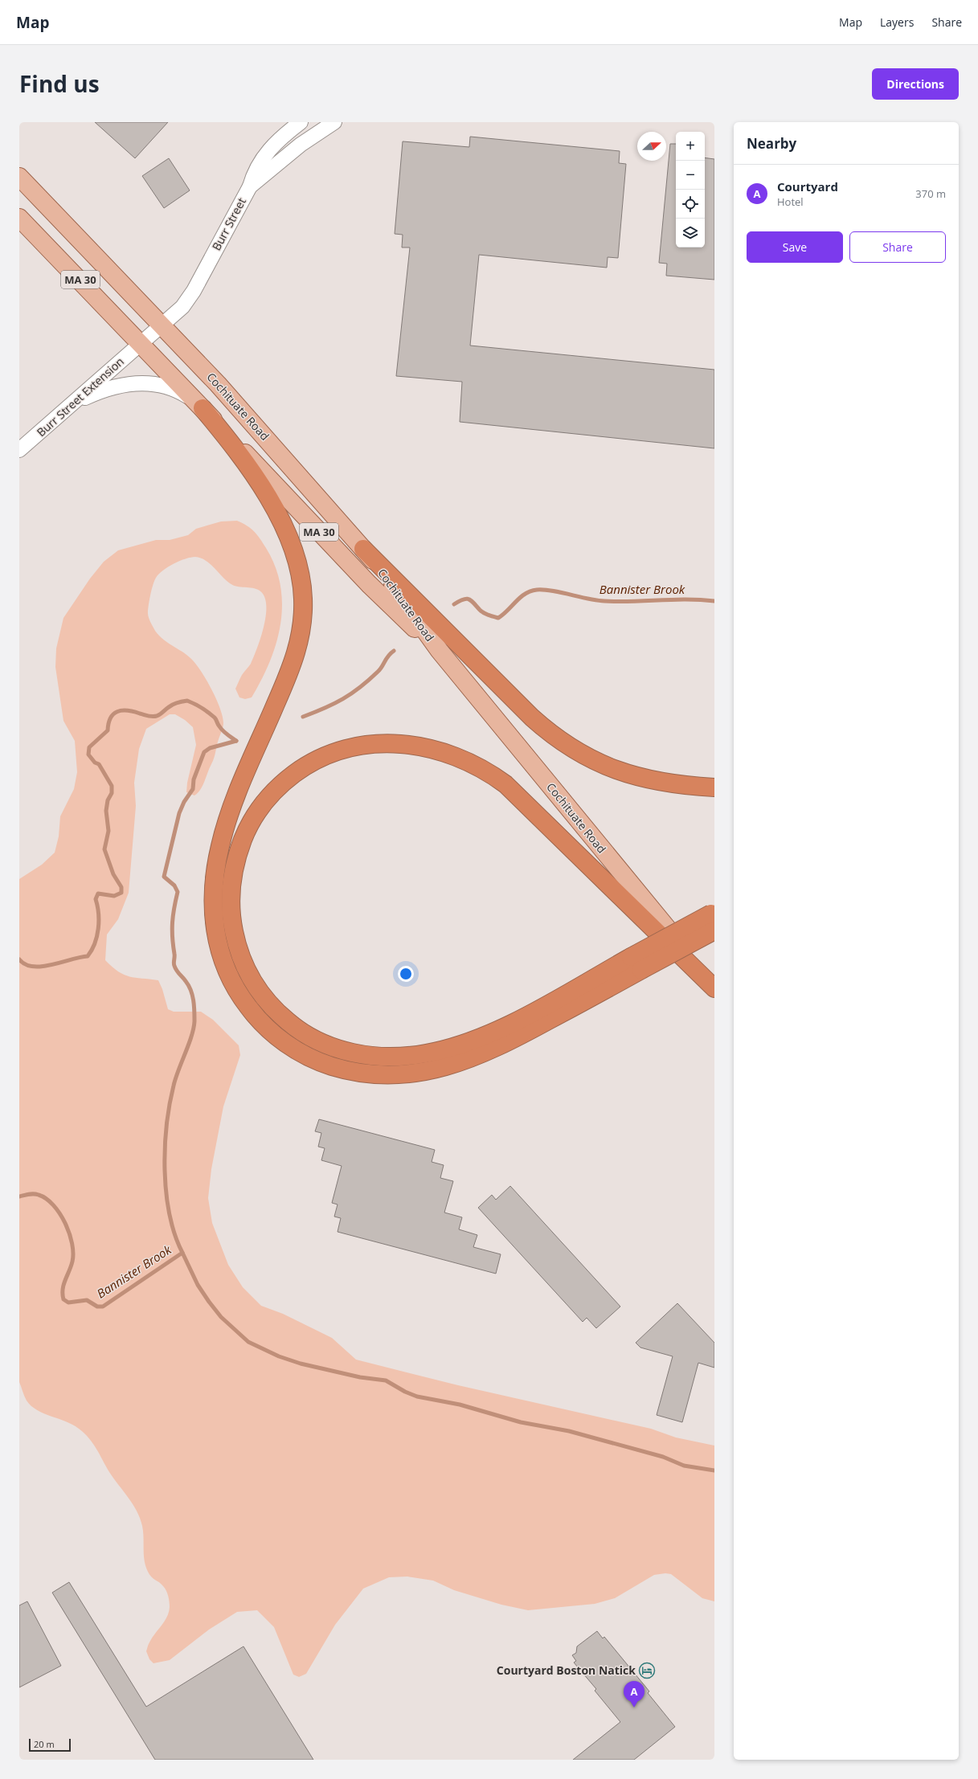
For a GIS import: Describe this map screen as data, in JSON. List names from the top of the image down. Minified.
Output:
{"streets":{"main road":["MA 30","Cochituate Road"],"street":["Burr Street","Burr Street Extension"]},"crossings":[["Burr Street","Burr Street Extension"],["Burr Street","Cochituate Road"],["Burr Street Extension","Cochituate Road"]],"water":["Bannister Brook"],"places":{"hotel":["Courtyard Boston Natick"]},"scale_bar":"20 m","north":"right","page":{"header":"Map","nav":["Map","Layers","Share"],"title":"Find us","buttons":["Directions",["Save","Share"]],"heading":"Nearby","map_buttons":["+","−"],"list":[{"mark":"A","name":"Courtyard","note":"Hotel","value":"370 m"}],"pins":"A","scale":"20 m"}}
